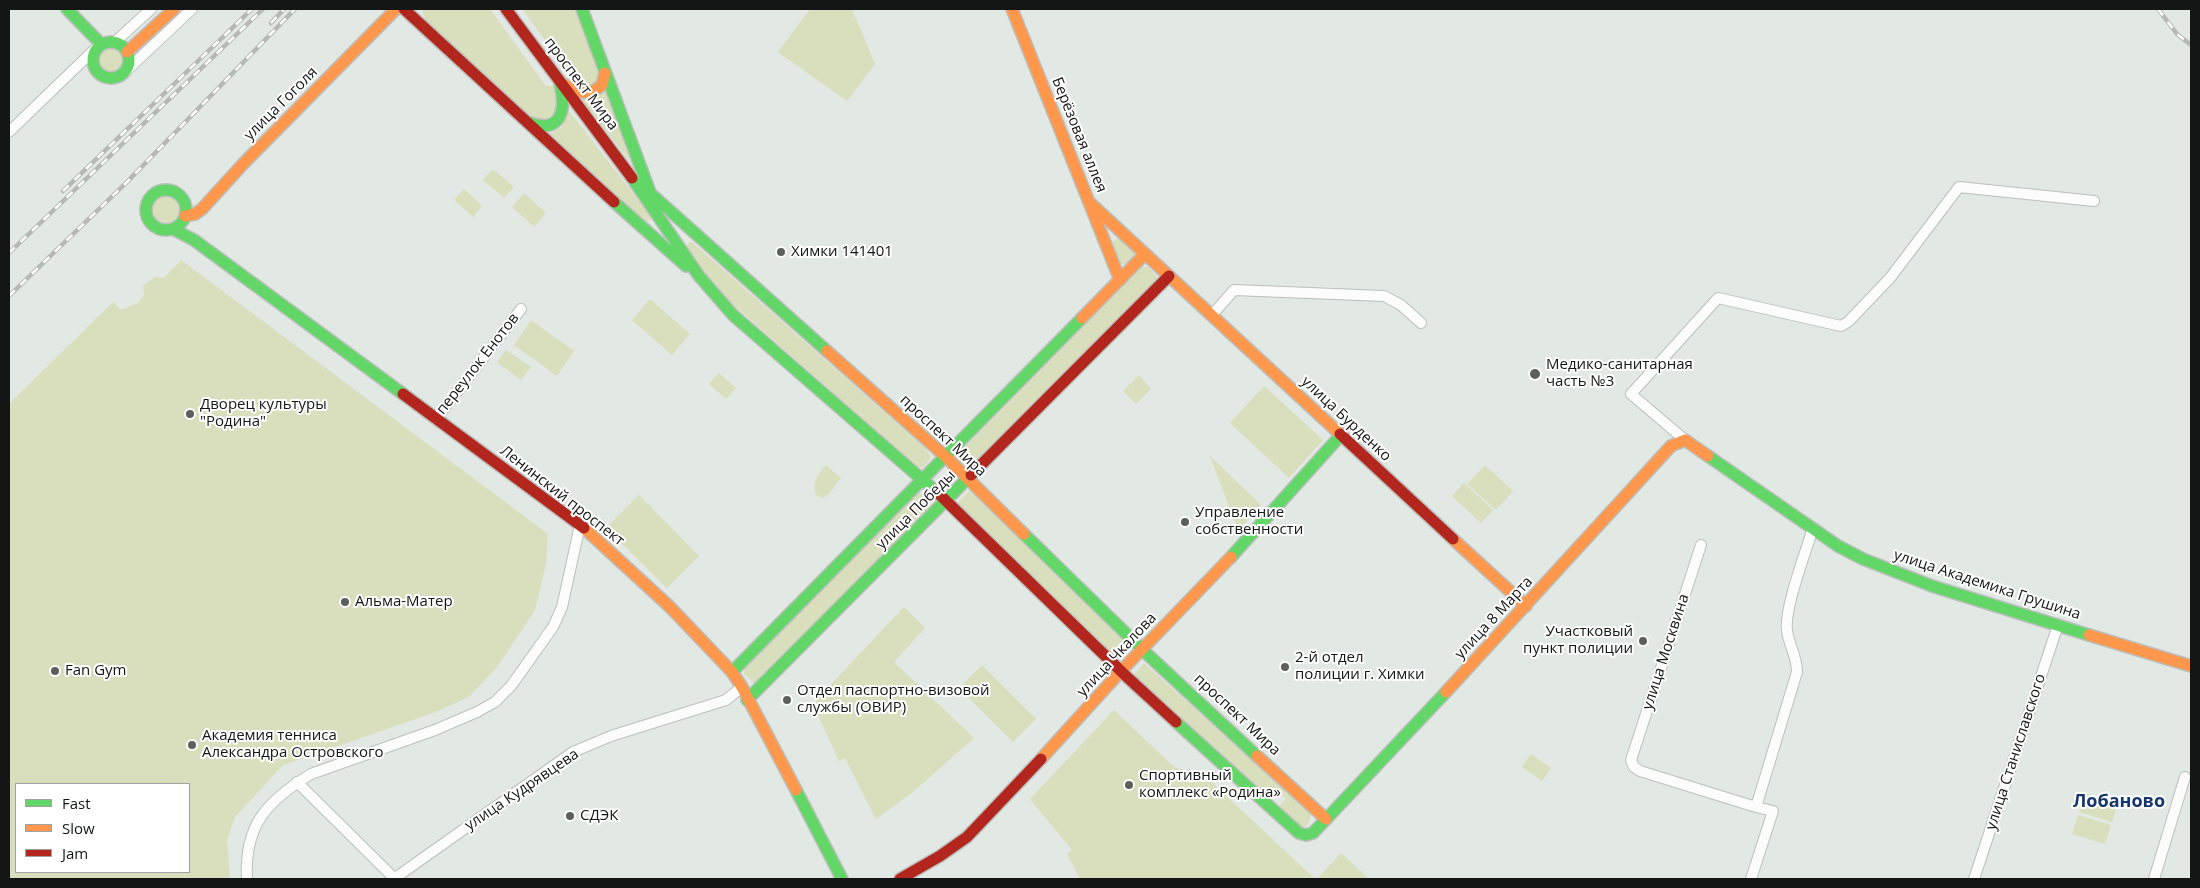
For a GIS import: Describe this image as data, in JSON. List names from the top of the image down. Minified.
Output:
{"streets":{"street":["проспект Мира","улица Гоголя","Берёзовая аллея","переулок Енотов","улица Бурденко","Ленинский проспект","улица Победы","улица Академика Грушина","улица 8 Марта","улица Москвина","улица Чкалова","улица Станиславского","улица Кудрявцева"]},"crossings":[["проспект Мира","улица Победы"],["проспект Мира","улица 8 Марта"],["проспект Мира","улица Чкалова"],["улица Гоголя","Ленинский проспект"],["Берёзовая аллея","улица Бурденко"],["Берёзовая аллея","улица Победы"],["переулок Енотов","Ленинский проспект"],["улица Бурденко","улица Победы"],["улица Бурденко","улица 8 Марта"],["улица Бурденко","улица Чкалова"],["Ленинский проспект","улица Победы"],["Ленинский проспект","улица Кудрявцева"],["улица Академика Грушина","улица 8 Марта"],["улица Академика Грушина","улица Станиславского"]],"districts":["Лобаново"],"places":["Химки 141401","Медико-санитарная часть №3","Дворец культуры \"Родина\"","Управление собственности","Альма-Матер","Участковый пункт полиции","2-й отдел полиции г. Химки","Fan Gym","Отдел паспортно-визовой службы (ОВИР)","Академия тенниса Александра Островского","Спортивный комплекс «Родина»","СДЭК"],"legend":["Fast","Slow","Jam"]}
